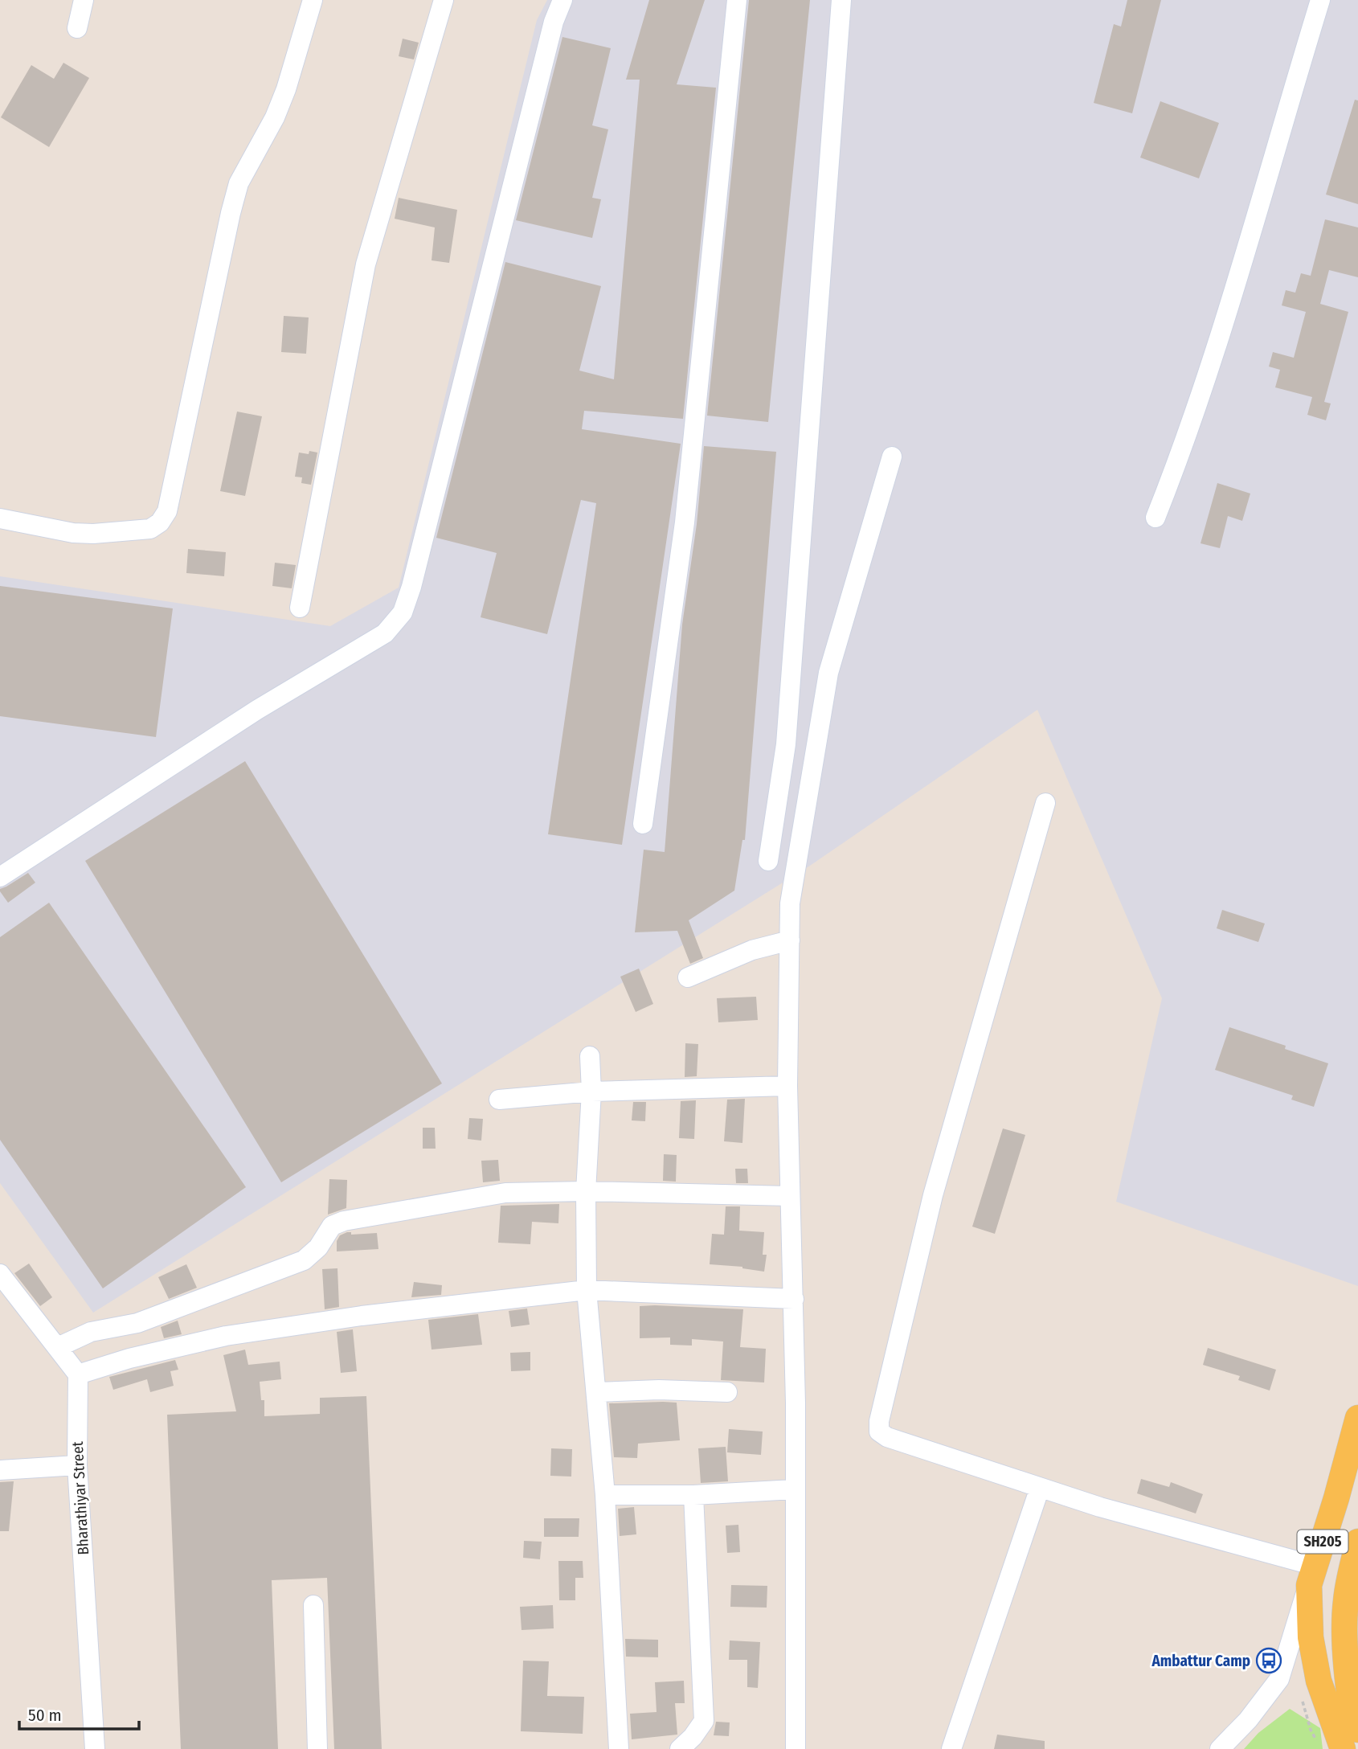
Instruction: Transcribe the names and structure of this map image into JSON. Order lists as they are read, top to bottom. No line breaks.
{"streets":{"main road":["SH205"],"street":["Bharathiyar Street"]},"places":{"bus stop":["Ambattur Camp"]},"scale_bar":"50 m"}
